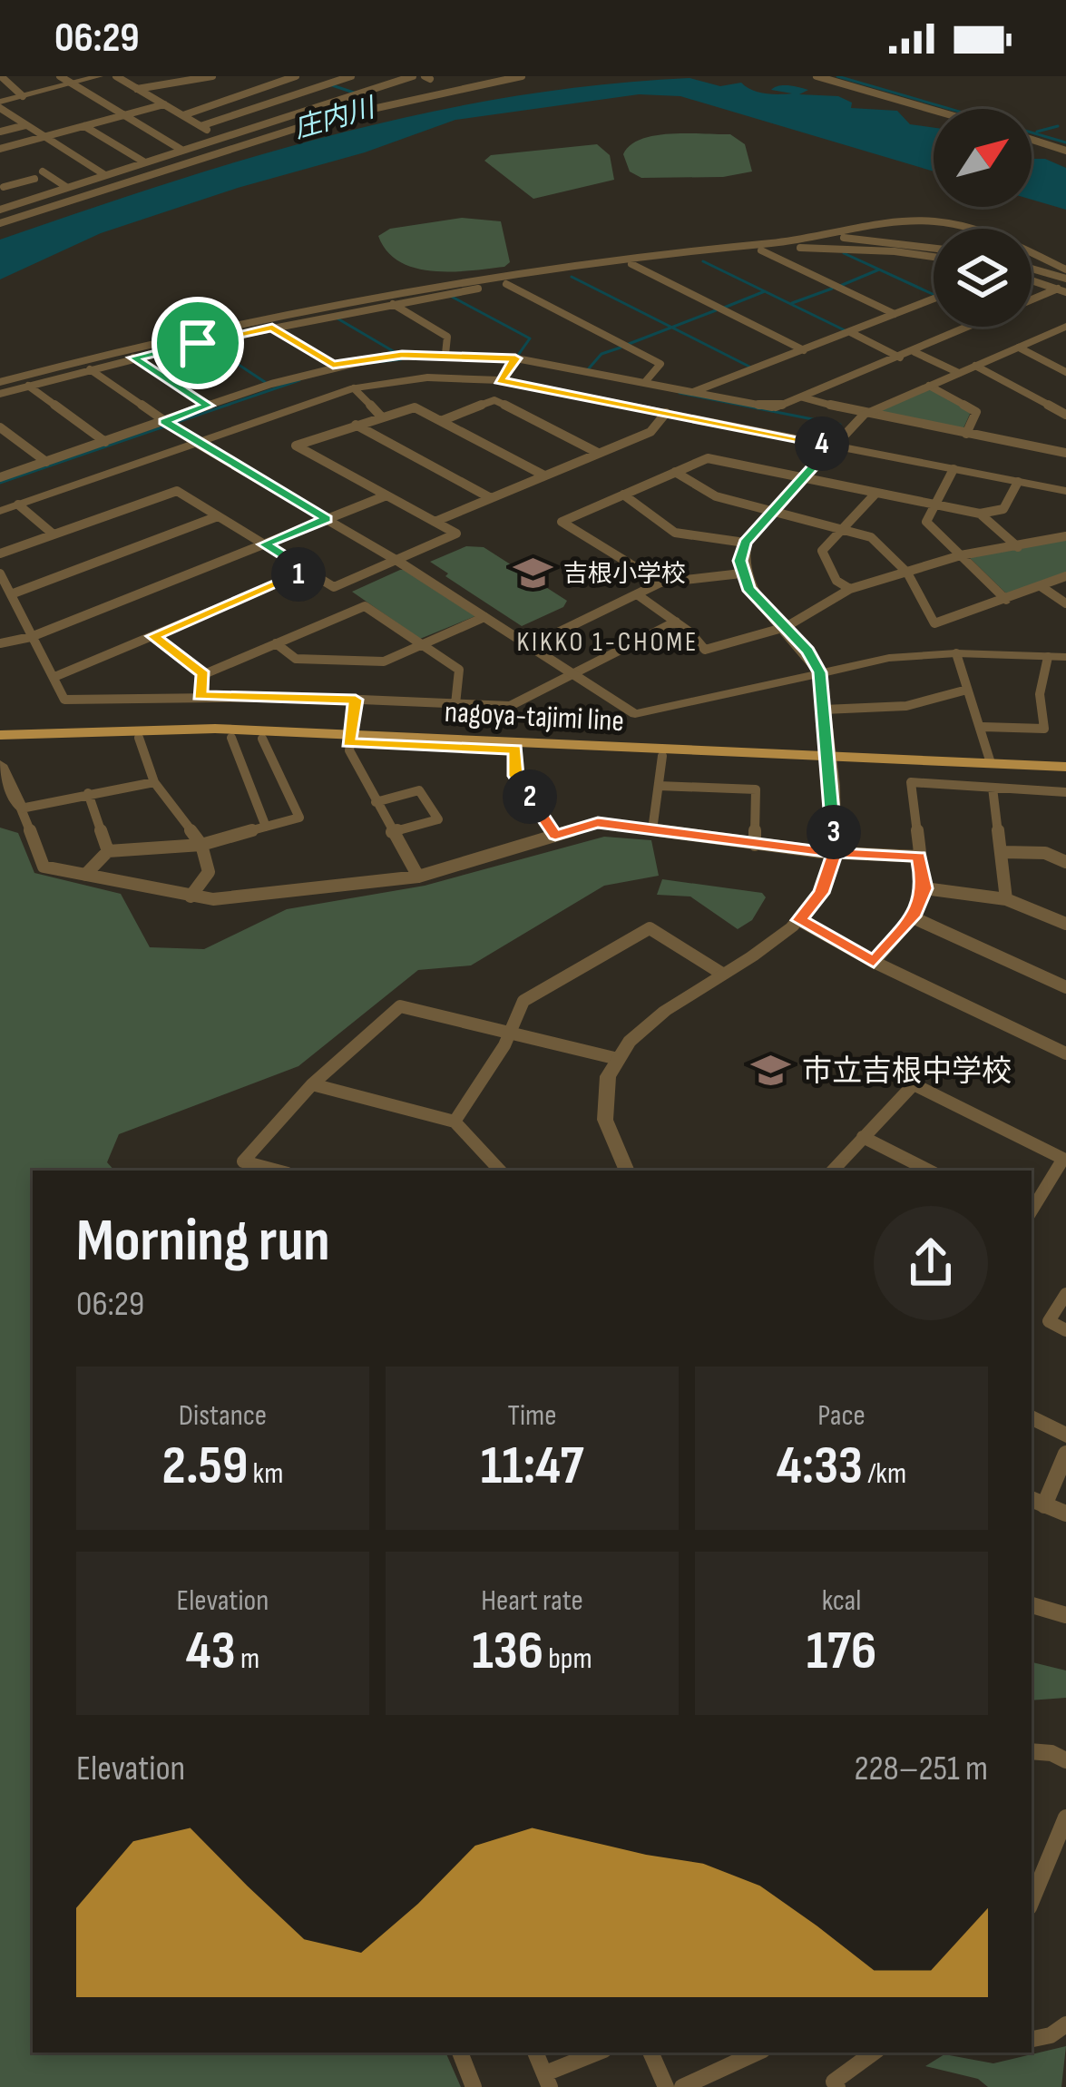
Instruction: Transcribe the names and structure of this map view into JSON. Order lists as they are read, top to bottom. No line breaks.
{"streets":{"main road":["nagoya-tajimi line"]},"districts":["KIKKO 1-CHOME"],"water":["庄内川"],"places":{"school or university":["吉根小学校","市立吉根中学校"]},"north":"top right","page":{"status":"06:29","pins":["4","1","2","3"],"heading":["Morning run","06:29"],"stats":[["Distance","2.59 km"],["Time","11:47"],["Pace","4:33 /km"],["Elevation","43 m"],["Heart rate","136 bpm"],["kcal","176"]],"chart":["Elevation","228–251 m"]}}
